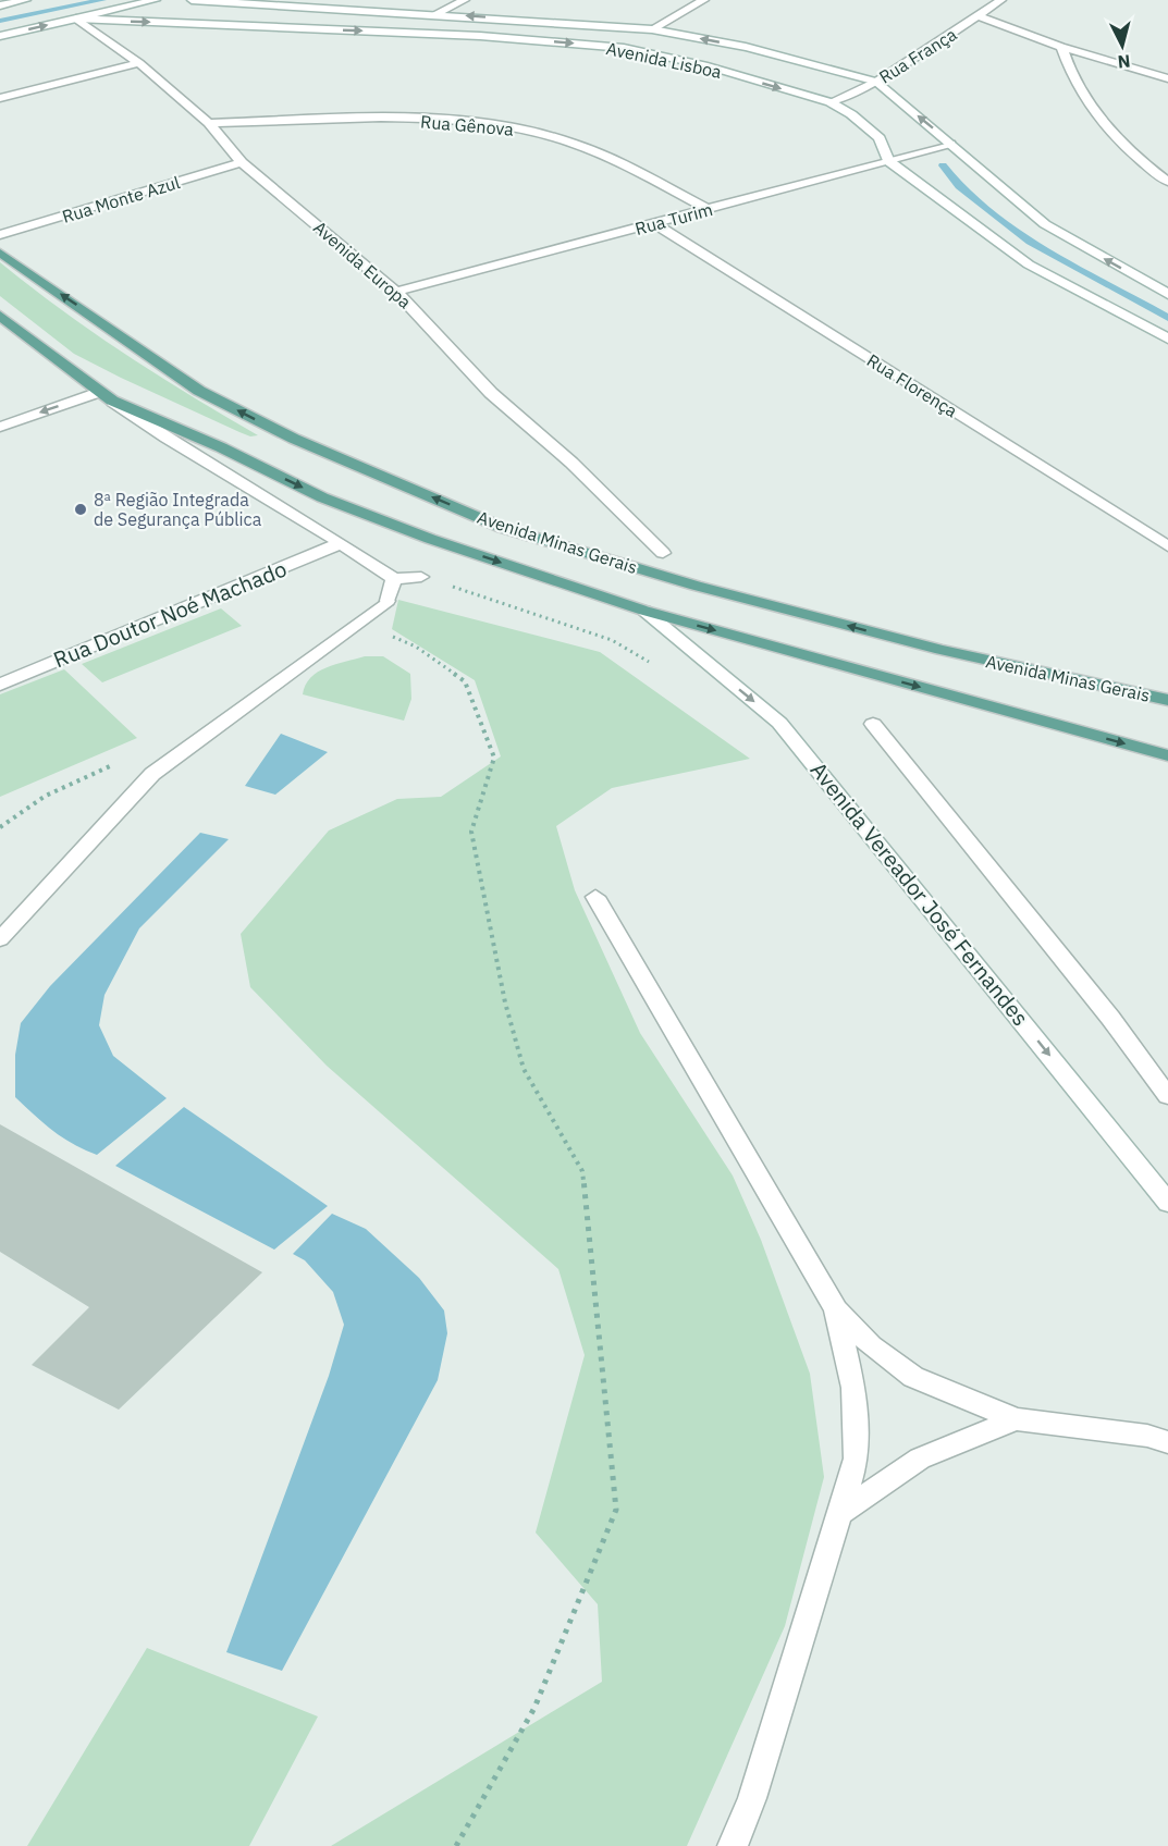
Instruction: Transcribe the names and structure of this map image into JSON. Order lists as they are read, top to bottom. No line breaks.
{"streets":{"main road":["Avenida Minas Gerais"],"street":["Rua França","Avenida Lisboa","Rua Gênova","Rua Monte Azul","Rua Turim","Avenida Europa","Rua Florença","Rua Doutor Noé Machado","Avenida Vereador José Fernandes"]},"crossings":[["Rua França","Avenida Lisboa"],["Avenida Lisboa","Rua Turim"],["Avenida Lisboa","Avenida Europa"],["Rua Gênova","Rua Turim"],["Rua Gênova","Avenida Europa"],["Rua Monte Azul","Avenida Europa"],["Rua Turim","Avenida Europa"],["Rua Turim","Rua Florença"],["Avenida Minas Gerais","Rua Doutor Noé Machado"],["Avenida Minas Gerais","Avenida Vereador José Fernandes"]],"places":["8ª Região Integrada de Segurança Pública"],"north":"bottom"}
